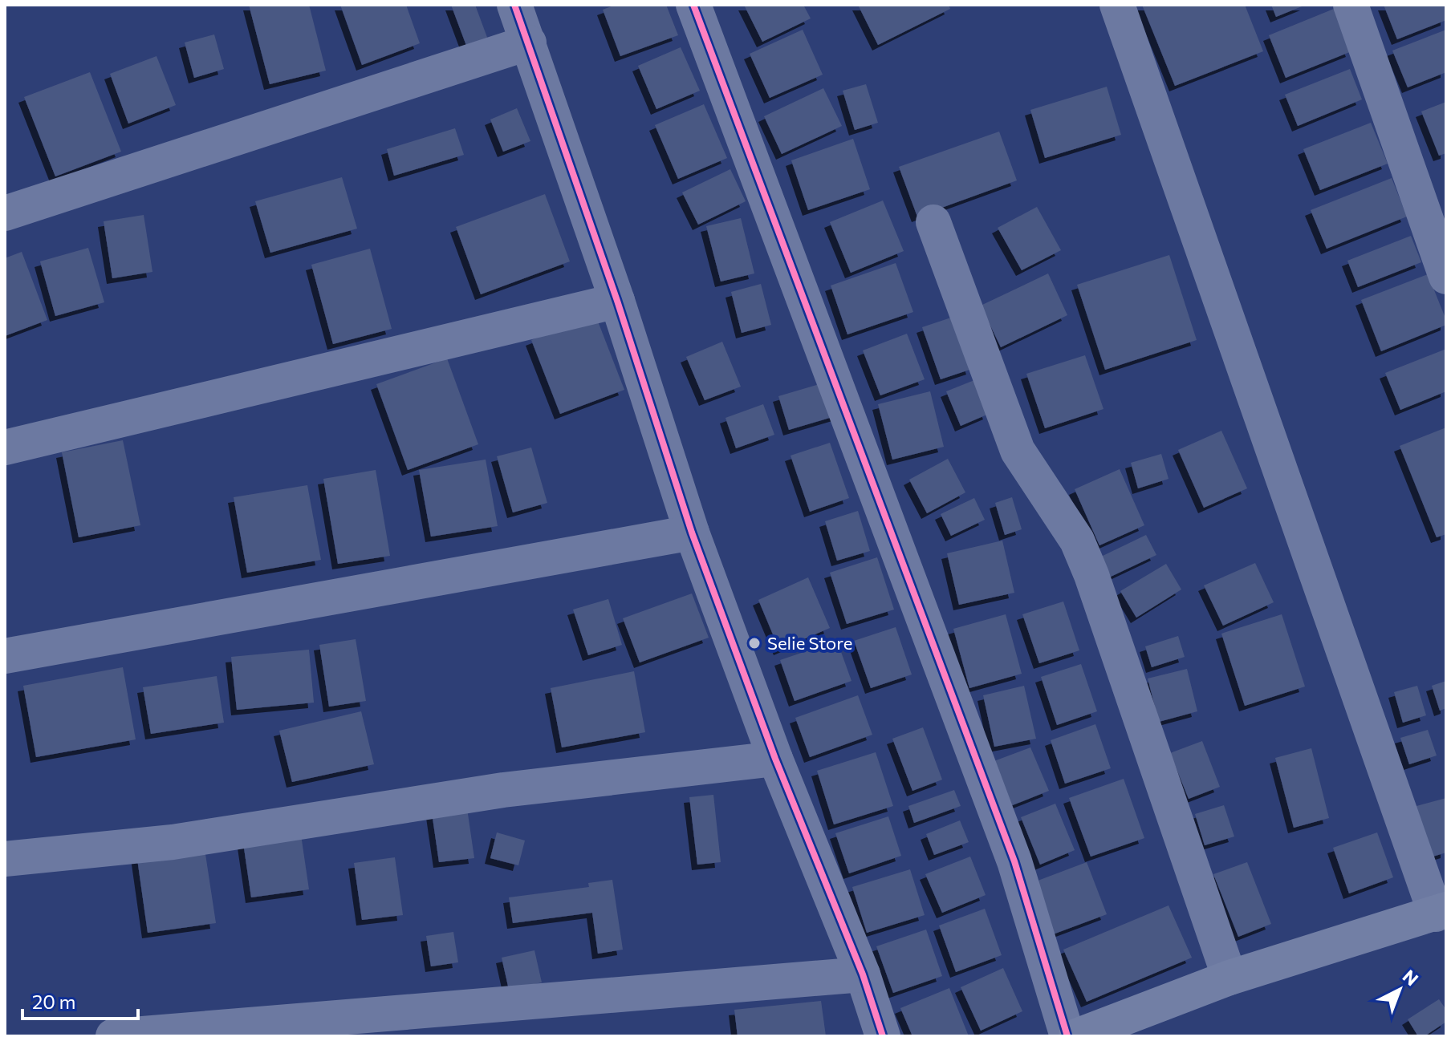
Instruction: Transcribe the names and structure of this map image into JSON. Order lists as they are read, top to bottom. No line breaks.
{"places":["Selie Store"],"scale_bar":"20 m","north":"top right"}
